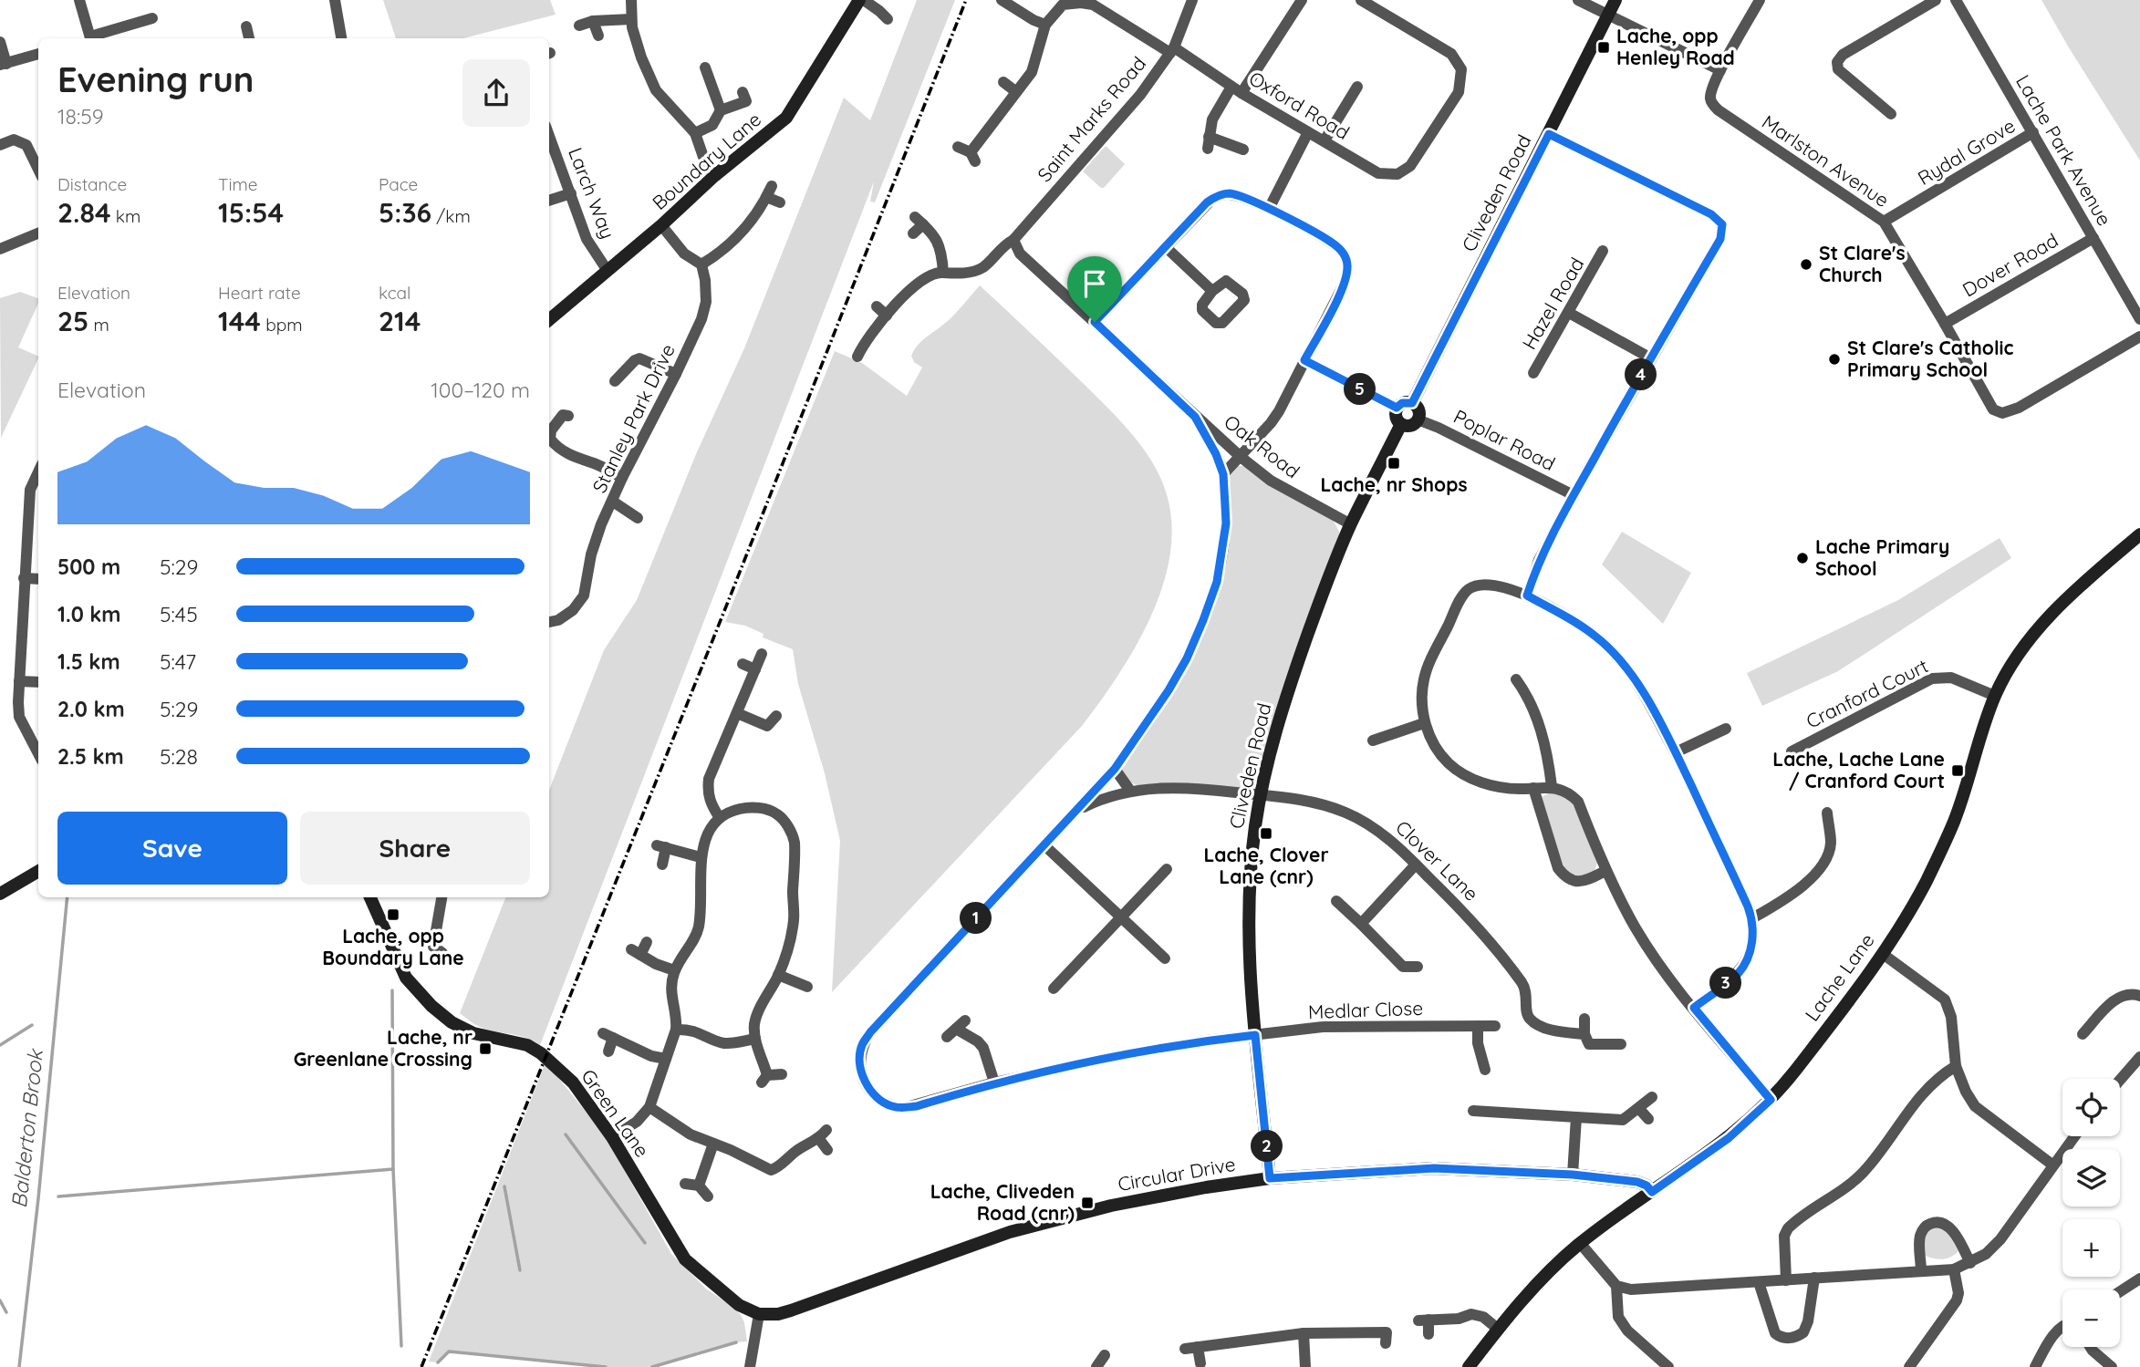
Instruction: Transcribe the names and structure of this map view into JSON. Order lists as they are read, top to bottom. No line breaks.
{"streets":{"street":["Oxford Road","Saint Marks Road","Lache Park Avenue","Rydal Grove","Boundary Lane","Marlston Avenue","Larch Way","Cliveden Road","Dover Road","Hazel Road","Stanley Park Drive","Poplar Road","Oak Road","Cranford Court","Clover Lane","Lache Lane","Medlar Close","Green Lane","Circular Drive"]},"crossings":[["Oxford Road","Saint Marks Road"],["Saint Marks Road","Oak Road"],["Lache Park Avenue","Rydal Grove"],["Lache Park Avenue","Dover Road"],["Rydal Grove","Marlston Avenue"],["Boundary Lane","Larch Way"],["Marlston Avenue","Dover Road"],["Cliveden Road","Poplar Road"],["Cliveden Road","Oak Road"],["Cliveden Road","Clover Lane"],["Cliveden Road","Medlar Close"],["Cliveden Road","Circular Drive"],["Oak Road","Medlar Close"],["Cranford Court","Lache Lane"],["Clover Lane","Medlar Close"],["Lache Lane","Circular Drive"],["Green Lane","Circular Drive"]],"water":["Balderton Brook"],"places":{"transit":["Lache, opp Henley Road","Lache, nr Shops","Lache, Lache Lane / Cranford Court","Lache, Clover Lane (cnr)","Lache, opp Boundary Lane","Lache, nr Greenlane Crossing","Lache, Cliveden Road (cnr)"],"other":["St Clare's Church","St Clare's Catholic Primary School","Lache Primary School"]},"page":{"heading":["Evening run","18:59"],"stats":[["Distance","2.84 km"],["Time","15:54"],["Pace","5:36 /km"],["Elevation","25 m"],["Heart rate","144 bpm"],["kcal","214"]],"pins":["4","5","1","3","2"],"chart":["Elevation","100–120 m"],"list":[{"name":"500 m","note":"5:29"},{"name":"1.0 km","note":"5:45"},{"name":"1.5 km","note":"5:47"},{"name":"2.0 km","note":"5:29"},{"name":"2.5 km","note":"5:28"}],"buttons":["Save","Share"],"map_buttons":["+","−"]}}
